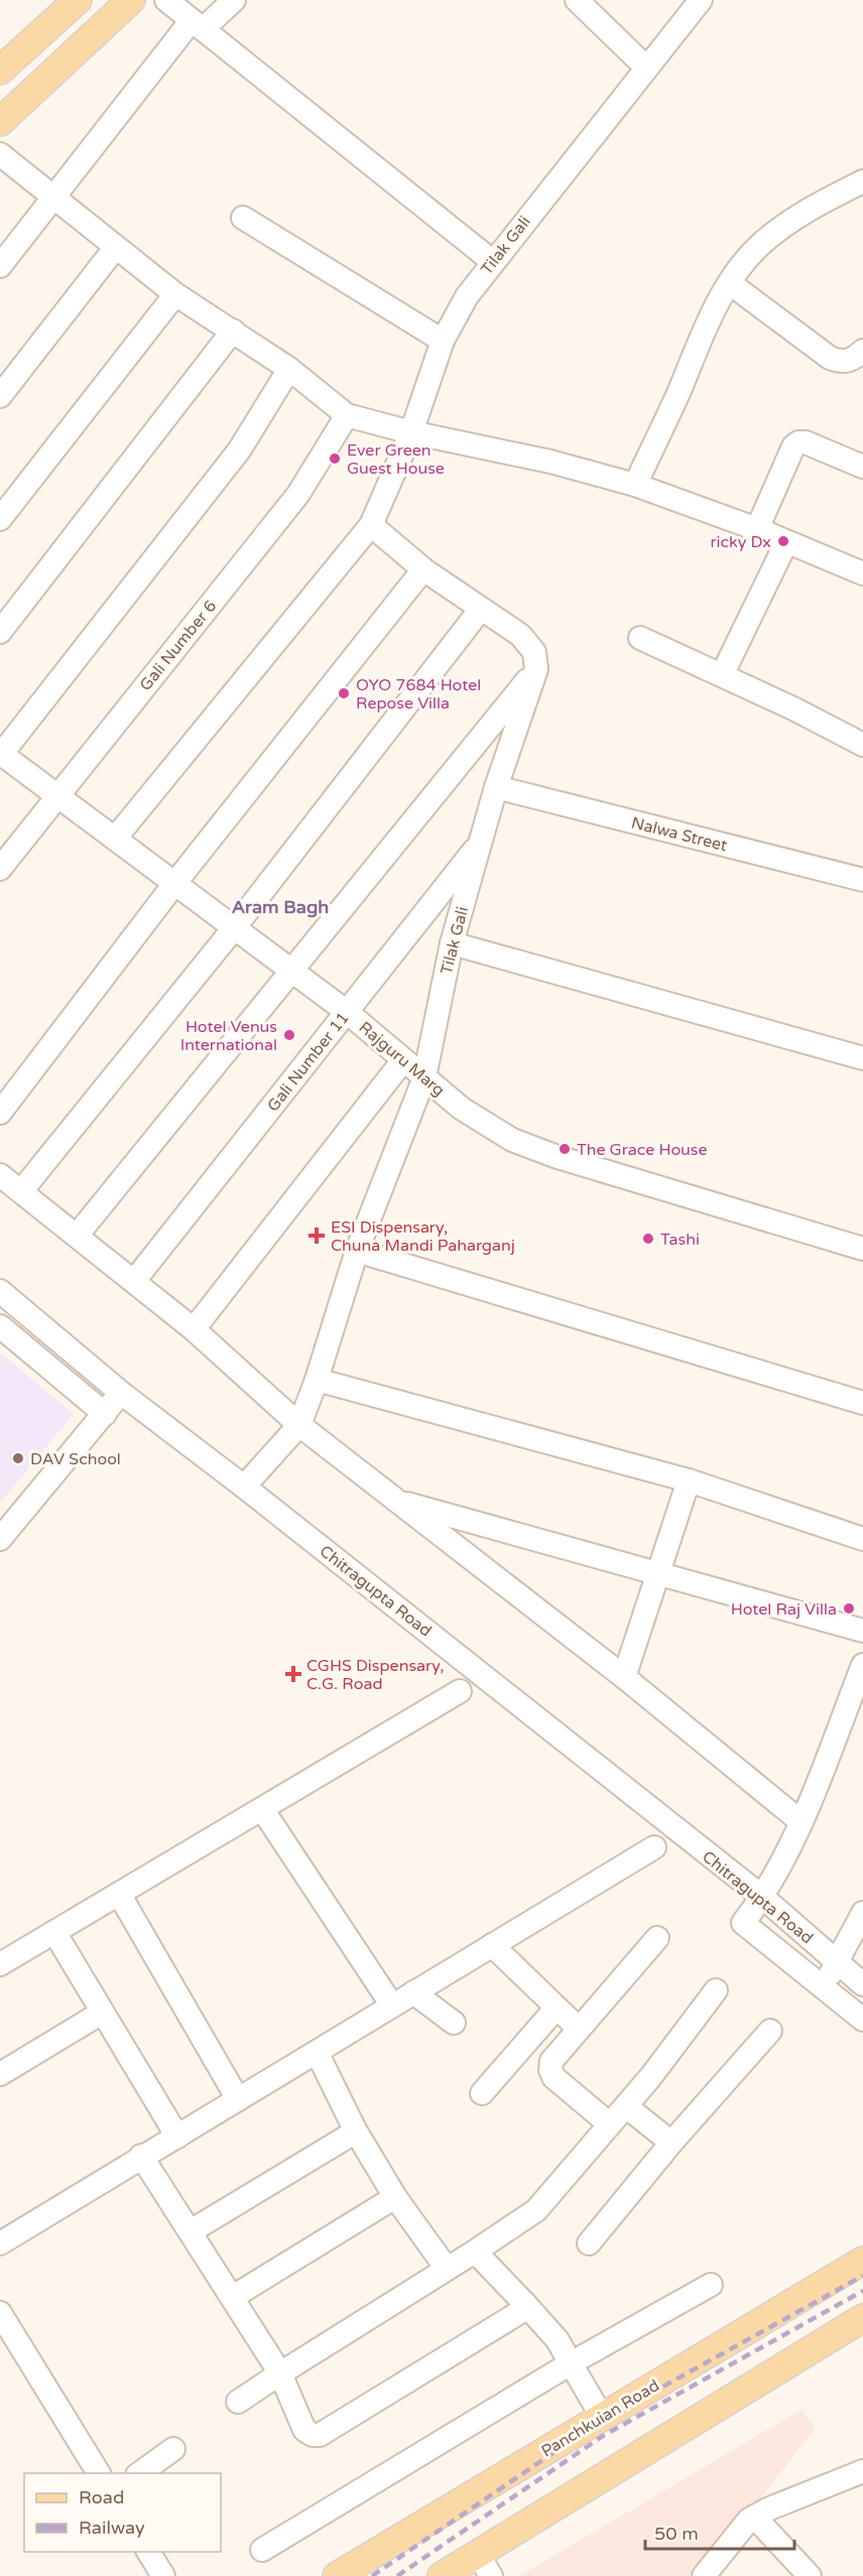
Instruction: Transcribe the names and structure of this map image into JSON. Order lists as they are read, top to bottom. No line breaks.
{"streets":{"main road":["Panchkuian Road"],"street":["Tilak Gali","Gali Number 6","Nalwa Street","Rajguru Marg","Gali Number 11","Chitragupta Road"]},"crossings":[["Tilak Gali","Nalwa Street"],["Tilak Gali","Rajguru Marg"],["Tilak Gali","Gali Number 11"],["Gali Number 6","Rajguru Marg"],["Rajguru Marg","Gali Number 11"]],"districts":["Aram Bagh"],"places":{"other":["Ever Green Guest House","ricky Dx","OYO 7684 Hotel Repose Villa","Hotel Venus International","The Grace House","Tashi","DAV School","Hotel Raj Villa"],"health":["ESI Dispensary, Chuna Mandi Paharganj","CGHS Dispensary, C.G. Road"]},"legend":["Road","Railway"],"scale_bar":"50 m"}
